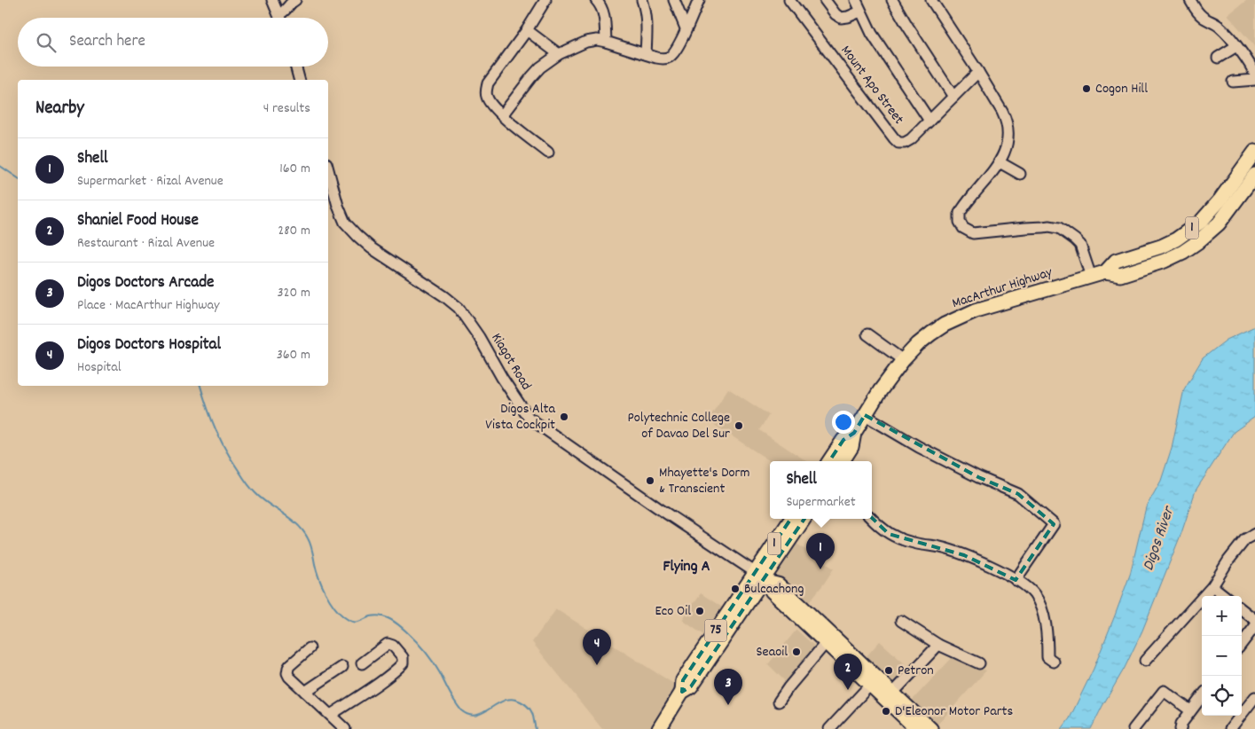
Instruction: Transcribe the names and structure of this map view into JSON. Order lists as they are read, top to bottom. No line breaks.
{"streets":{"highway":["1","MacArthur Highway","75"],"street":["Mount Apo Street","Kiagot Road"]},"crossings":[["1","Kiagot Road"],["1","75"],["Kiagot Road","75"]],"districts":["Flying A"],"water":["Digos River"],"places":["Cogon Hill","Digos Alta Vista Cockpit","Polytechnic College of Davao Del Sur","Mhayette's Dorm & Transcient","Bulcachong","Eco Oil","Seaoil","Petron","D'Eleonor Motor Parts"],"page":{"search":"Search here","heading":["Nearby","4 results"],"list":[{"mark":"1","name":"Shell","note":"Supermarket · Rizal Avenue","value":"160 m"},{"mark":"2","name":"Shaniel Food House","note":"Restaurant · Rizal Avenue","value":"280 m"},{"mark":"3","name":"Digos Doctors Arcade","note":"Place · MacArthur Highway","value":"320 m"},{"mark":"4","name":"Digos Doctors Hospital","note":"Hospital","value":"360 m"}],"popup":["Shell","Supermarket"],"pins":["1","4","2","3"],"map_buttons":["+","−"]}}
